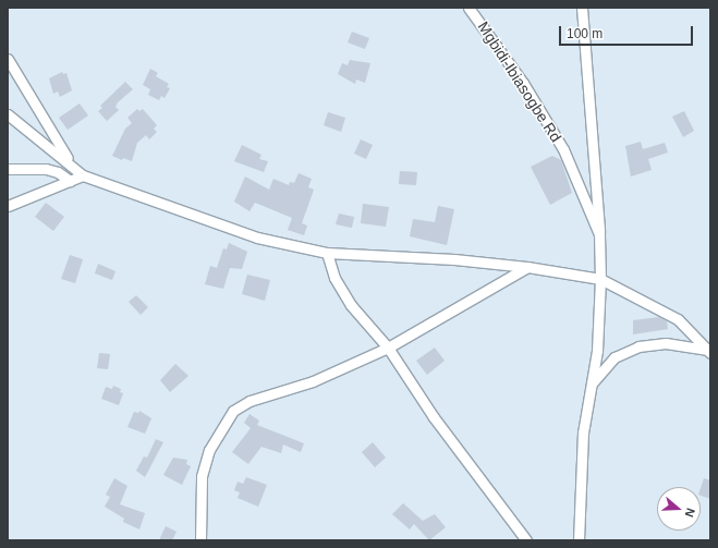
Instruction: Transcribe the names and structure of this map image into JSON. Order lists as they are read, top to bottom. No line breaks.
{"streets":{"street":["Mgbidi-Ibiasogbe Rd"]},"scale_bar":"100 m","north":"right"}
